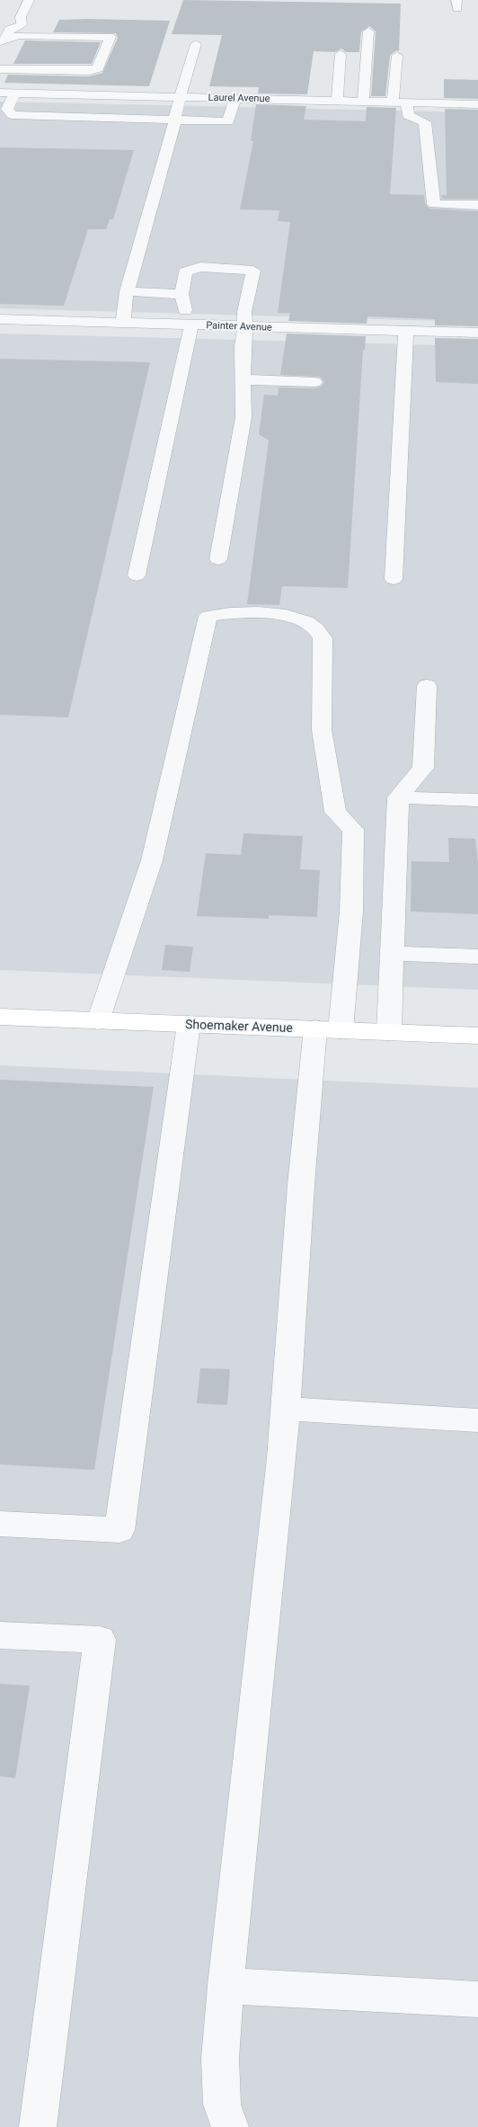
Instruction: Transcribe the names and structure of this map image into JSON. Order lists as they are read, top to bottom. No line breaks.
{"streets":{"main road":["Shoemaker Avenue"],"street":["Laurel Avenue","Painter Avenue"]}}
